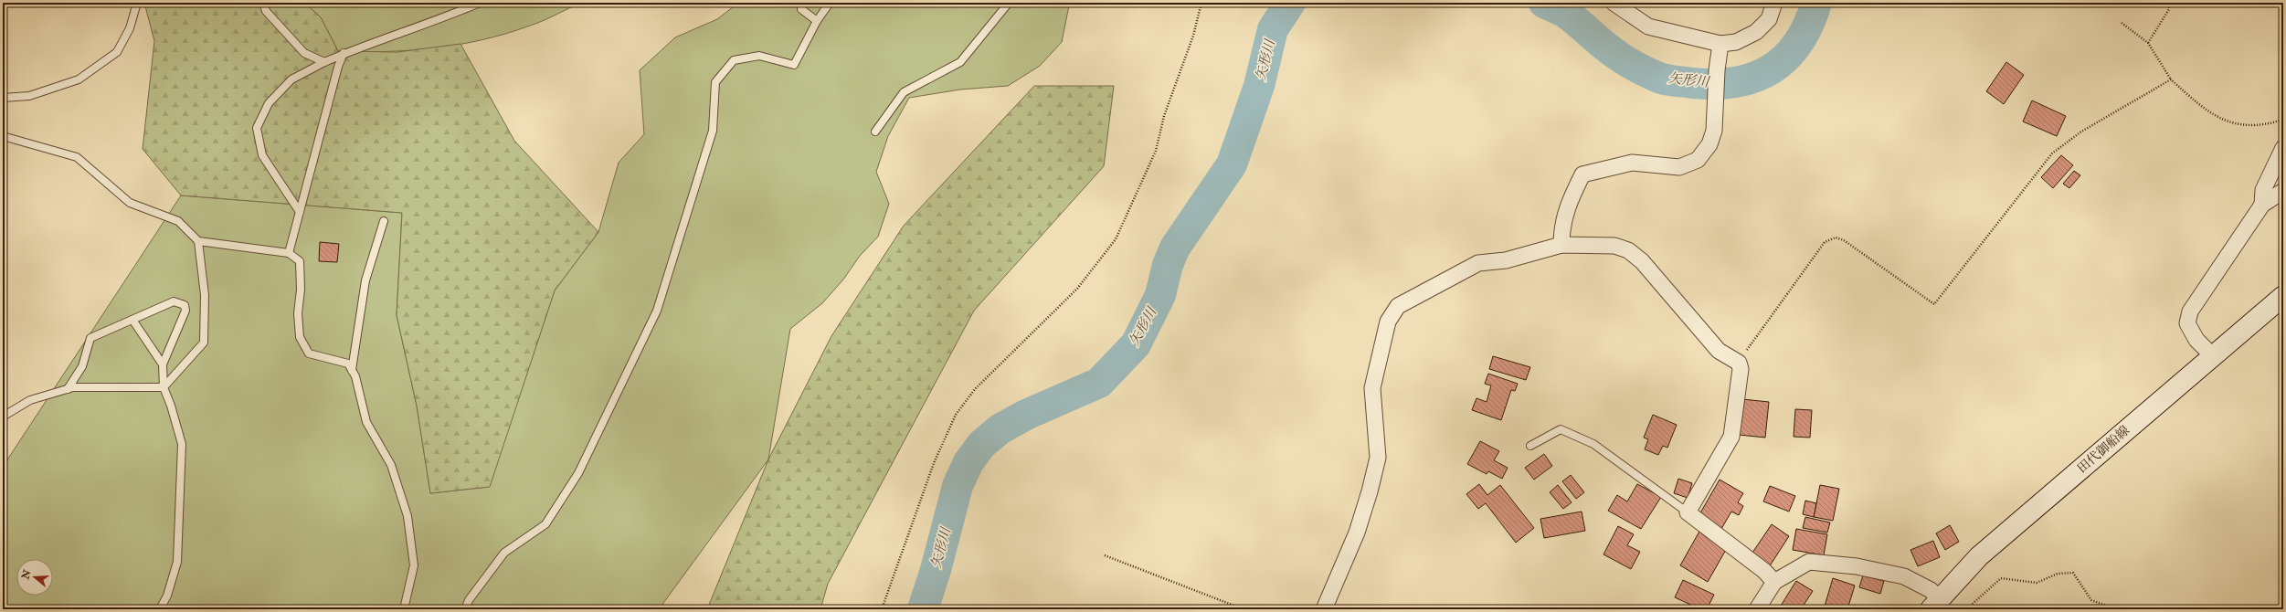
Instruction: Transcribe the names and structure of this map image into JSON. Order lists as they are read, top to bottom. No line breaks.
{"streets":{"main road":["田代御船線"]},"water":["矢形川"],"north":"left"}
